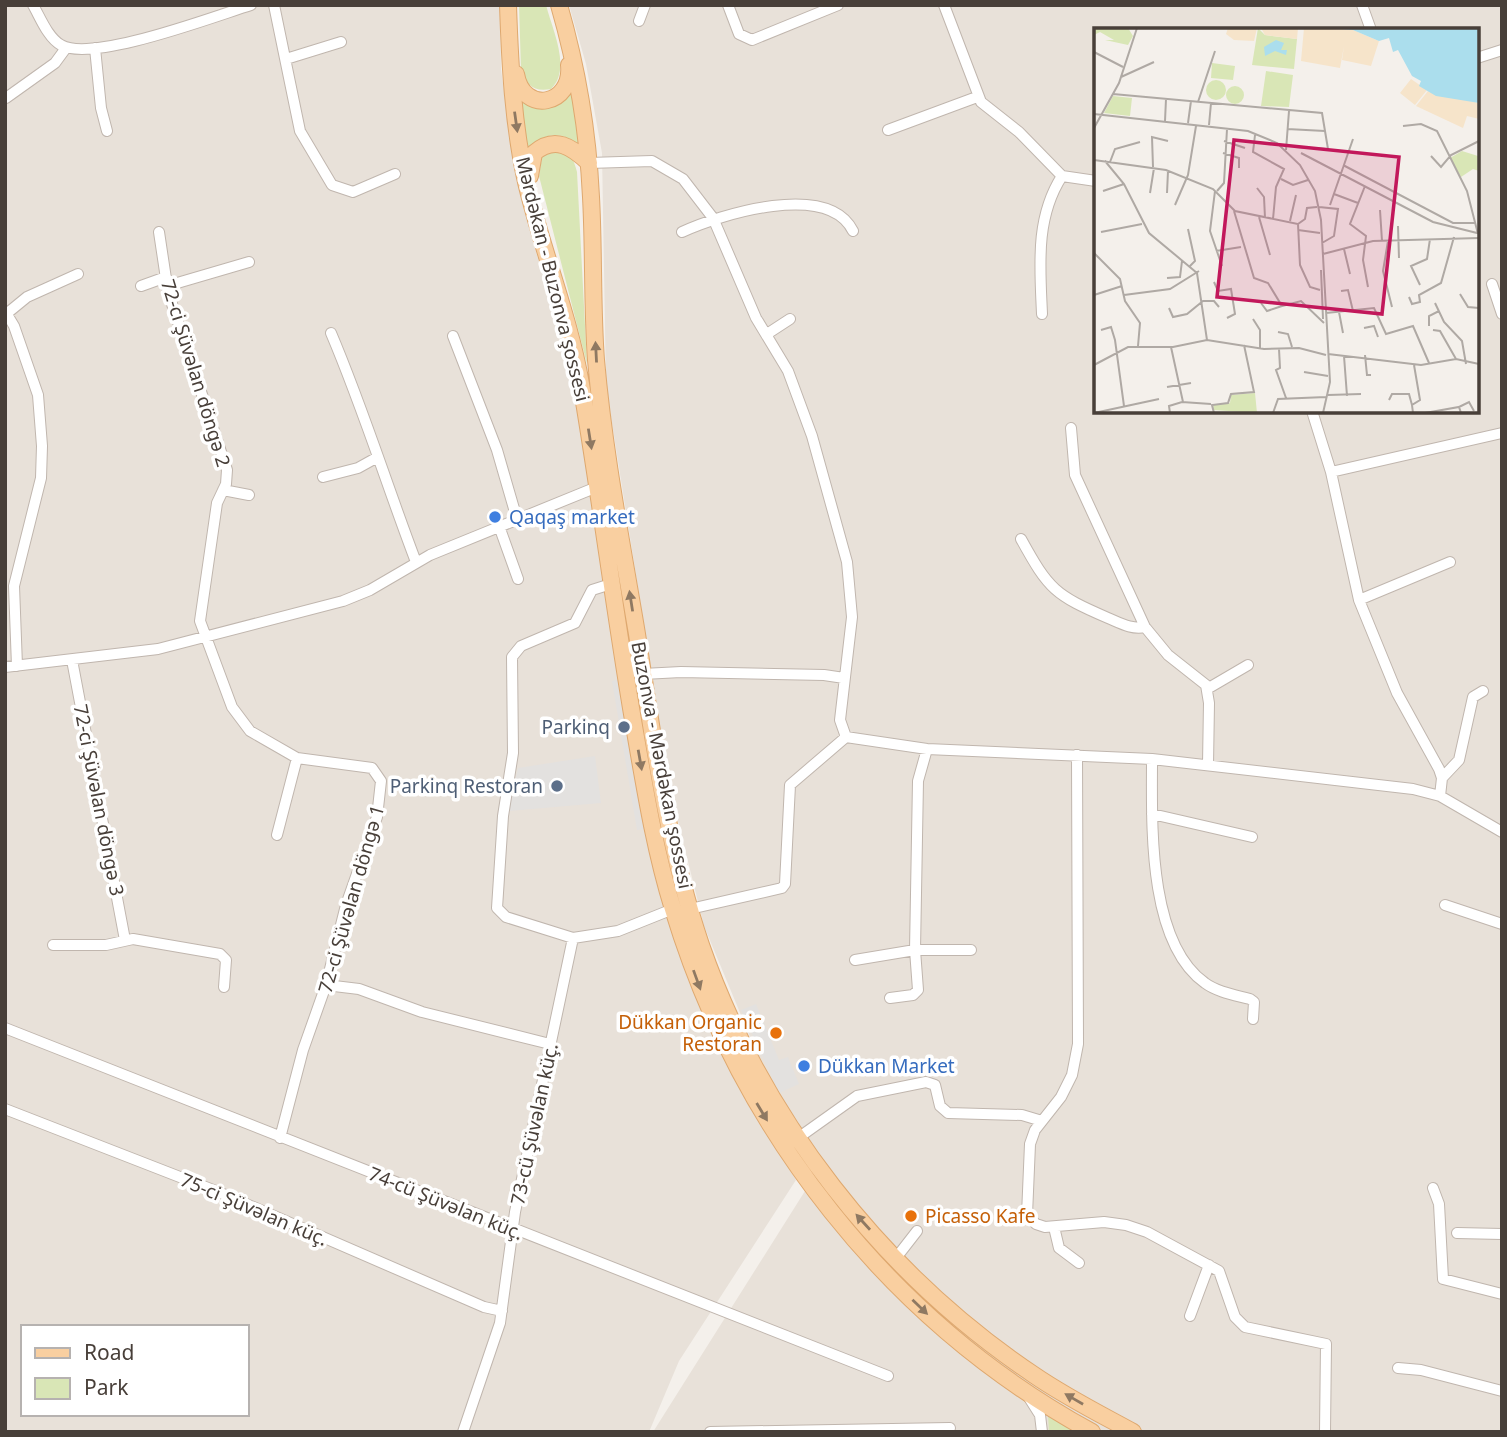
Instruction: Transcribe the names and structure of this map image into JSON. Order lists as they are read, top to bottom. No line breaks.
{"streets":{"main road":["Mərdəkan - Buzonva şossesi","Buzonva - Mərdəkan şossesi"],"street":["72-ci Şüvəlan döngə 2","72-ci Şüvəlan döngə 3","72-ci Şüvəlan döngə 1","73-cü Şüvəlan küç.","74-cü Şüvəlan küç.","75-ci Şüvəlan küç."]},"crossings":[["72-ci Şüvəlan döngə 2","72-ci Şüvəlan döngə 1"],["72-ci Şüvəlan döngə 1","74-cü Şüvəlan küç."],["73-cü Şüvəlan küç.","74-cü Şüvəlan küç."],["73-cü Şüvəlan küç.","75-ci Şüvəlan küç."]],"one_way":["Mərdəkan - Buzonva şossesi","Buzonva - Mərdəkan şossesi"],"places":["Qaqaş market","Parkinq","Parkinq Restoran","Dükkan Organic Restoran","Dükkan Market","Picasso Kafe"],"legend":["Road","Park"]}
